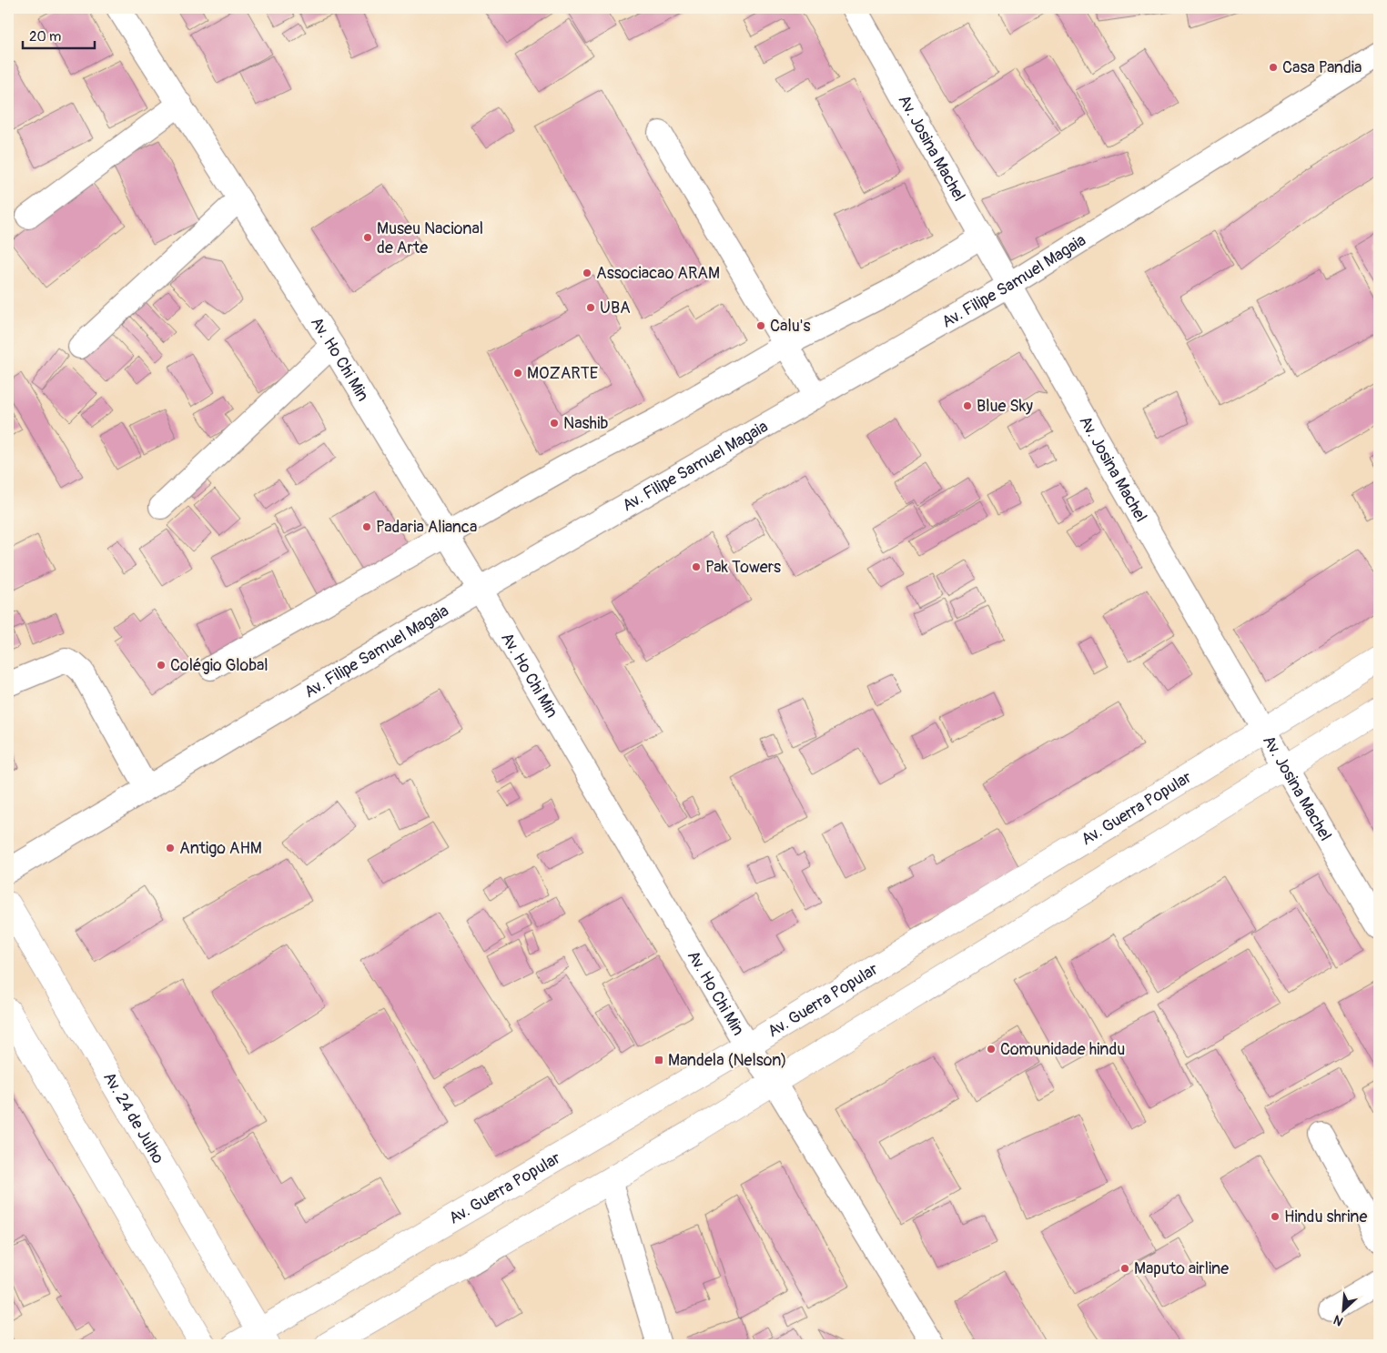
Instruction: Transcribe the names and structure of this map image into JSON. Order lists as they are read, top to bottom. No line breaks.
{"streets":{"main road":["Av. Guerra Popular","Av. 24 de Julho"],"street":["Av. Josina Machel","Av. Filipe Samuel Magaia","Av. Ho Chi Min"]},"crossings":[["Av. Josina Machel","Av. Filipe Samuel Magaia"],["Av. Josina Machel","Av. Guerra Popular"],["Av. Filipe Samuel Magaia","Av. Ho Chi Min"],["Av. Ho Chi Min","Av. Guerra Popular"],["Av. Guerra Popular","Av. 24 de Julho"]],"places":{"other":["Casa Pandia","Museu Nacional de Arte","Associacao ARAM","UBA","Calu's","MOZARTE","Blue Sky","Nashib","Padaria Alianca","Pak Towers","Colégio Global","Antigo AHM","Comunidade hindu","Hindu shrine","Maputo airline"],"transit":["Mandela (Nelson)"]},"scale_bar":"20 m","north":"bottom left"}
